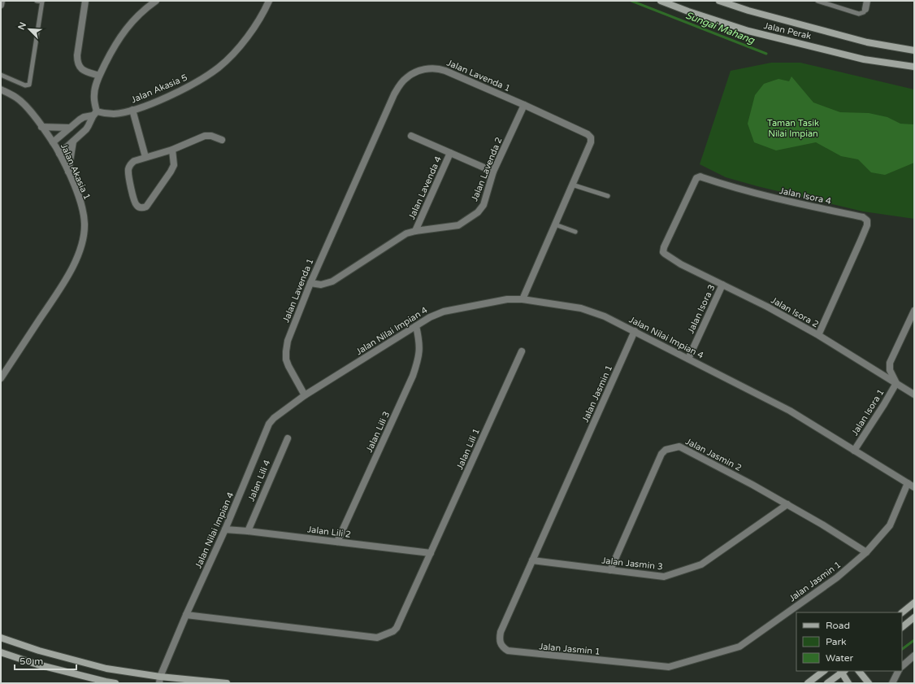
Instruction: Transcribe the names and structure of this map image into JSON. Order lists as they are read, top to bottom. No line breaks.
{"streets":{"street":["Jalan Perak","Jalan Lavenda 1","Jalan Akasia 5","Jalan Lavenda 2","Jalan Akasia 1","Jalan Lavenda 4","Jalan Isora 4","Jalan Isora 3","Jalan Isora 2","Jalan Nilai Impian 4","Jalan Jasmin 1","Jalan Isora 1","Jalan Lili 3","Jalan Lili 1","Jalan Jasmin 2","Jalan Lili 4","Jalan Lili 2","Jalan Jasmin 3"]},"crossings":[["Jalan Lavenda 1","Jalan Lavenda 2"],["Jalan Lavenda 1","Jalan Nilai Impian 4"],["Jalan Lavenda 2","Jalan Lavenda 4"],["Jalan Isora 4","Jalan Isora 2"],["Jalan Isora 3","Jalan Isora 2"],["Jalan Isora 3","Jalan Nilai Impian 4"],["Jalan Isora 2","Jalan Isora 1"],["Jalan Nilai Impian 4","Jalan Jasmin 1"],["Jalan Nilai Impian 4","Jalan Isora 1"],["Jalan Nilai Impian 4","Jalan Lili 3"],["Jalan Nilai Impian 4","Jalan Lili 1"],["Jalan Nilai Impian 4","Jalan Lili 2"],["Jalan Jasmin 1","Jalan Jasmin 2"],["Jalan Jasmin 1","Jalan Jasmin 3"],["Jalan Lili 3","Jalan Lili 2"],["Jalan Lili 1","Jalan Lili 2"],["Jalan Jasmin 2","Jalan Jasmin 3"],["Jalan Lili 4","Jalan Lili 2"]],"water":["Sungai Mahang"],"parks":["Taman Tasik Nilai Impian"],"legend":["Road","Park","Water"],"scale_bar":"50 m","north":"top left"}
